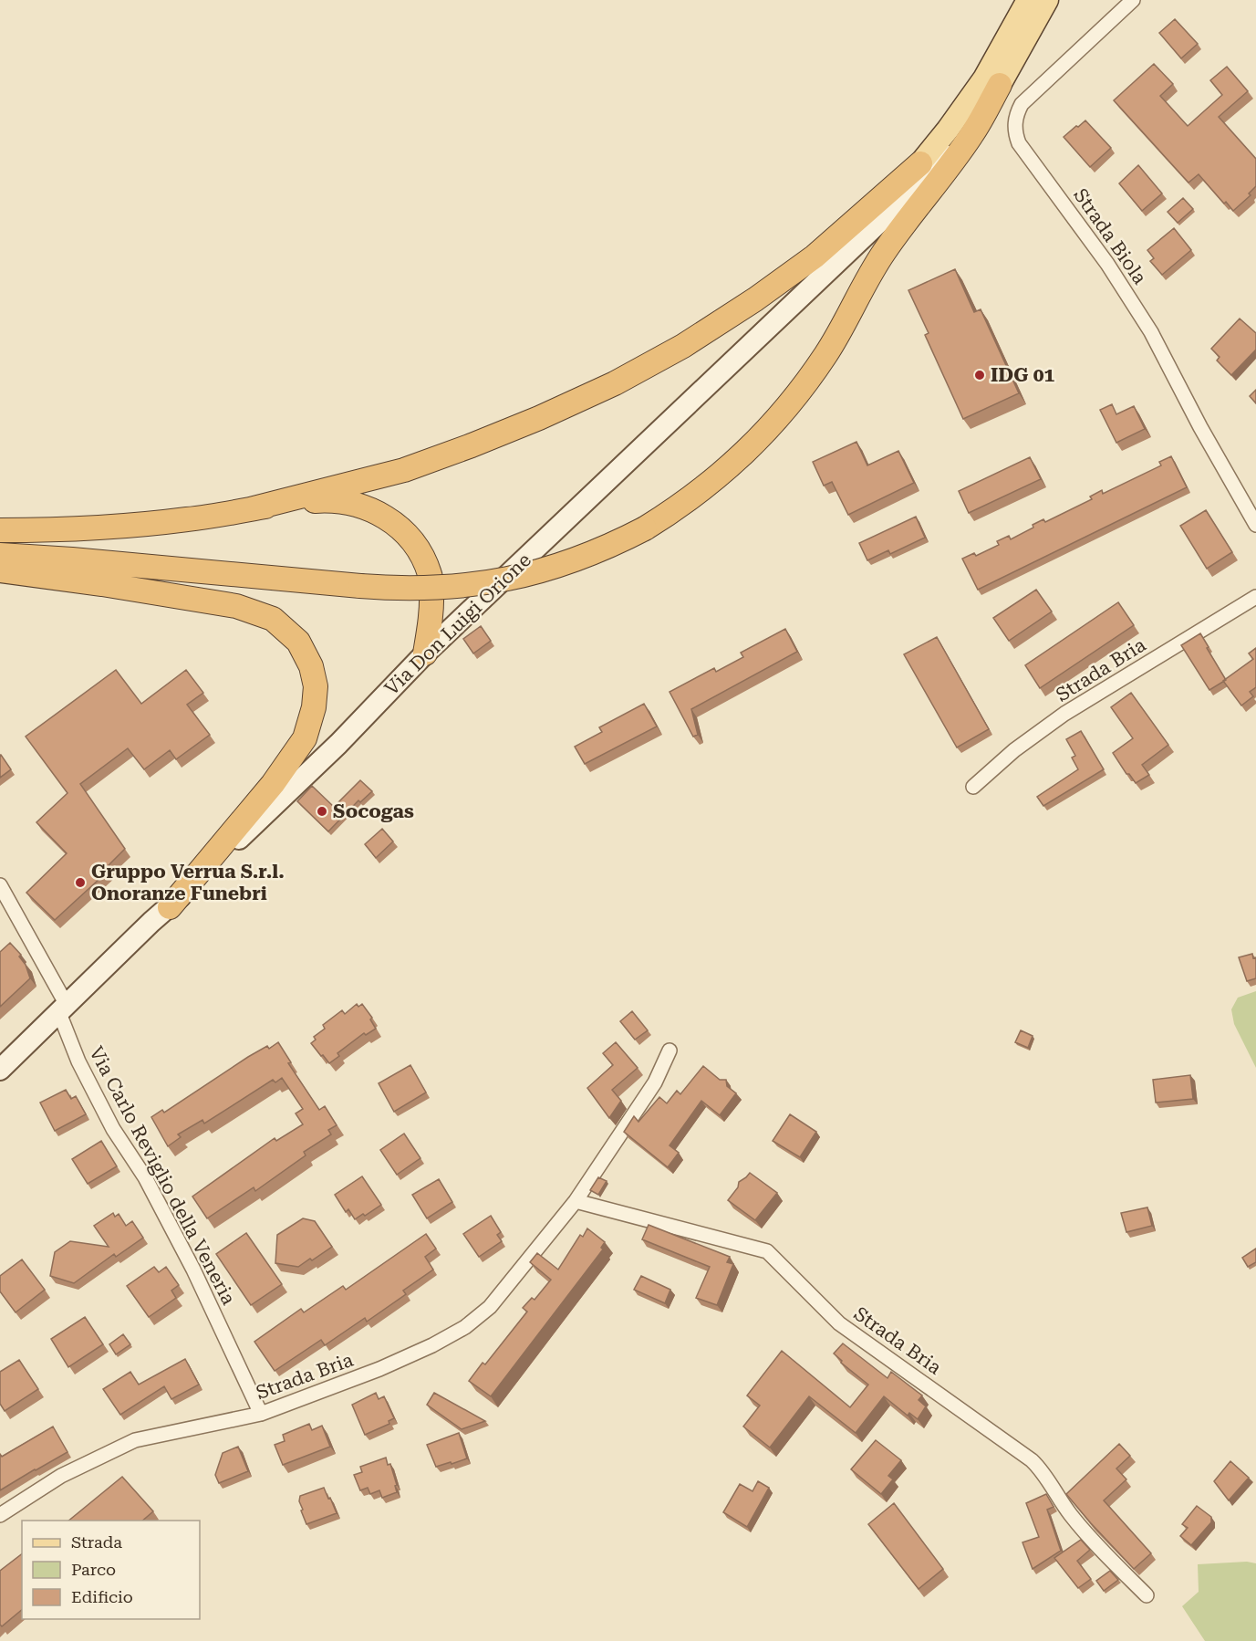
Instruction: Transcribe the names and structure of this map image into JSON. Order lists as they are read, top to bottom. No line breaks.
{"streets":{"main road":["Via Don Luigi Orione"],"street":["Strada Biola","Strada Bria","Via Carlo Reviglio della Veneria"]},"crossings":[["Via Don Luigi Orione","Via Carlo Reviglio della Veneria"],["Strada Bria","Via Carlo Reviglio della Veneria"]],"places":["IDG 01","Socogas","Gruppo Verrua S.r.l. Onoranze Funebri"],"legend":["Strada","Parco","Edificio"]}
